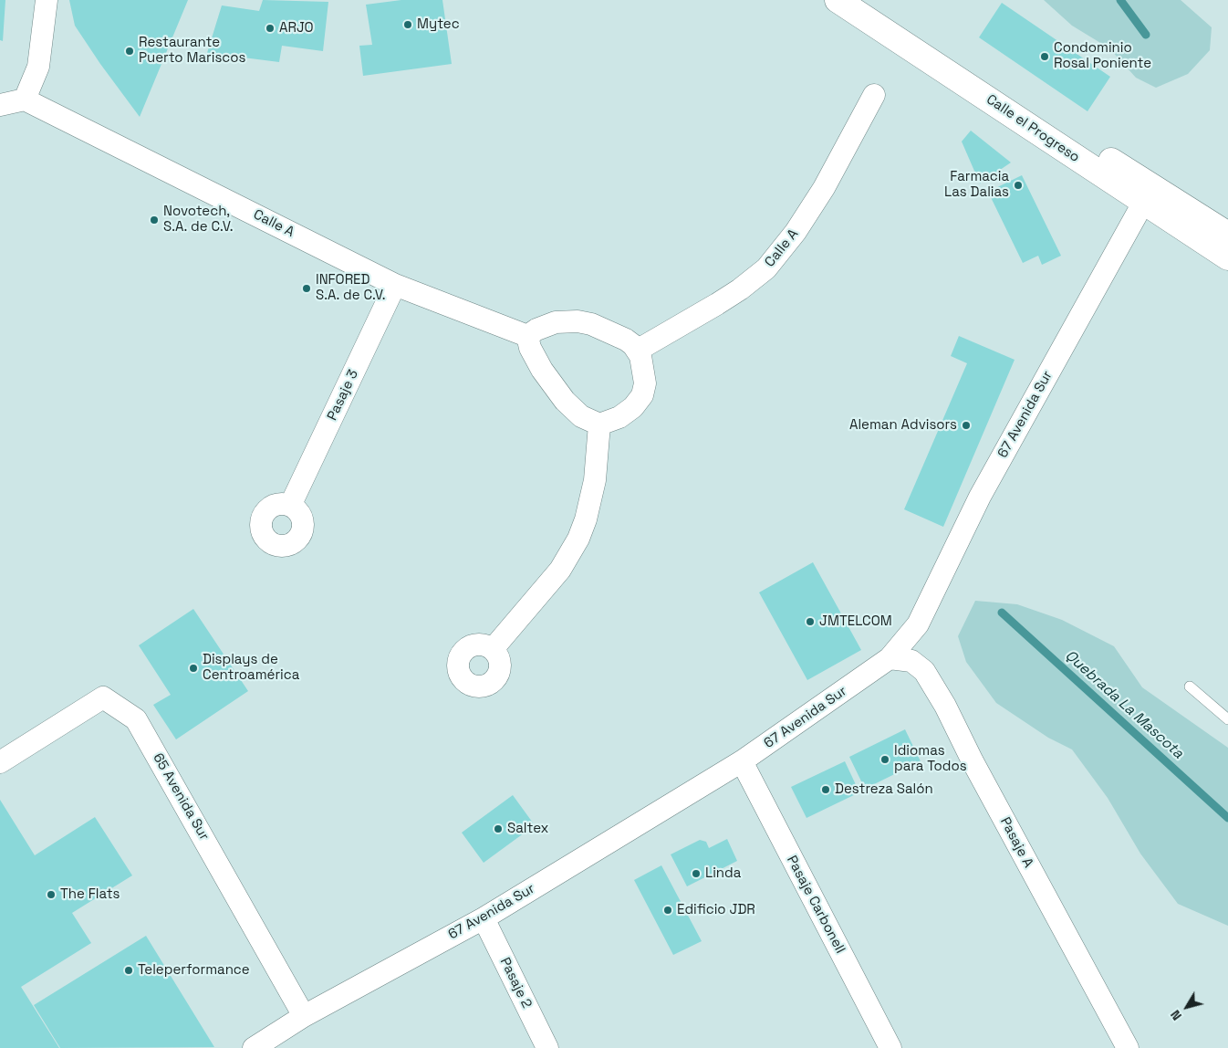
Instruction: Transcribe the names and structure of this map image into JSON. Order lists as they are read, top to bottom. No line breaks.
{"streets":{"street":["Calle el Progreso","Calle A","Pasaje 3","67 Avenida Sur","65 Avenida Sur","Pasaje A","Pasaje Carbonell","Pasaje 2"]},"crossings":[["Calle el Progreso","67 Avenida Sur"],["Calle A","Pasaje 3"],["67 Avenida Sur","65 Avenida Sur"],["67 Avenida Sur","Pasaje A"],["67 Avenida Sur","Pasaje Carbonell"],["67 Avenida Sur","Pasaje 2"]],"water":["Quebrada La Mascota"],"places":["Mytec","ARJO","Restaurante Puerto Mariscos","Condominio Rosal Poniente","Farmacia Las Dalias","Novotech, S.A. de C.V.","INFORED S.A. de C.V.","Aleman Advisors","JMTELCOM","Displays de Centroamérica","Idiomas para Todos","Destreza Salón","Saltex","Linda","The Flats","Edificio JDR","Teleperformance"],"north":"bottom left"}
